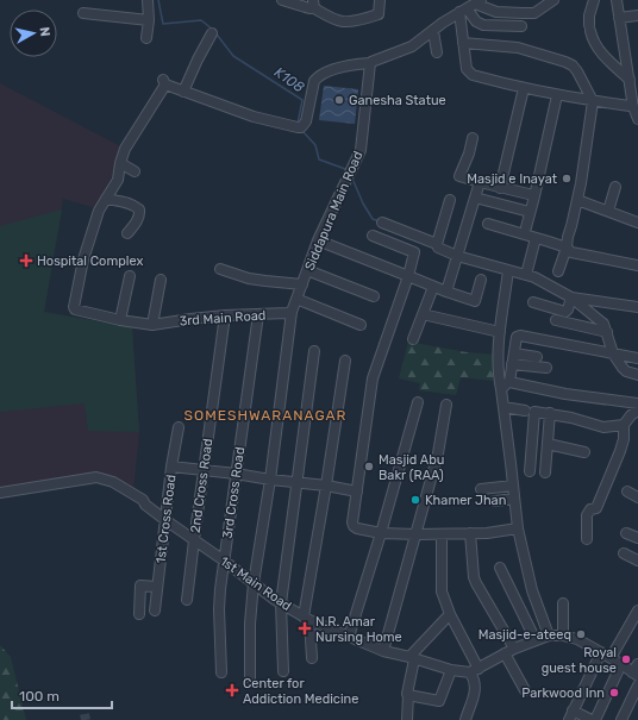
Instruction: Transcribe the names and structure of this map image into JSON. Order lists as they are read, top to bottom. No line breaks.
{"streets":{"street":["Siddapura Main Road","3rd Main Road","2nd Cross Road","3rd Cross Road","1st Cross Road","1st Main Road"]},"crossings":[["Siddapura Main Road","3rd Main Road"],["Siddapura Main Road","1st Main Road"],["3rd Main Road","2nd Cross Road"],["3rd Main Road","3rd Cross Road"],["2nd Cross Road","1st Main Road"],["3rd Cross Road","1st Main Road"],["1st Cross Road","1st Main Road"]],"districts":["SOMESHWARANAGAR"],"water":["K108"],"places":{"other":["Ganesha Statue","Masjid e Inayat","Masjid Abu Bakr (RAA)","Khamer Jhan","Masjid-e-ateeq","Royal guest house","Parkwood Inn"],"health":["Hospital Complex","N.R. Amar Nursing Home","Center for Addiction Medicine"]},"scale_bar":"100 m","north":"right"}
